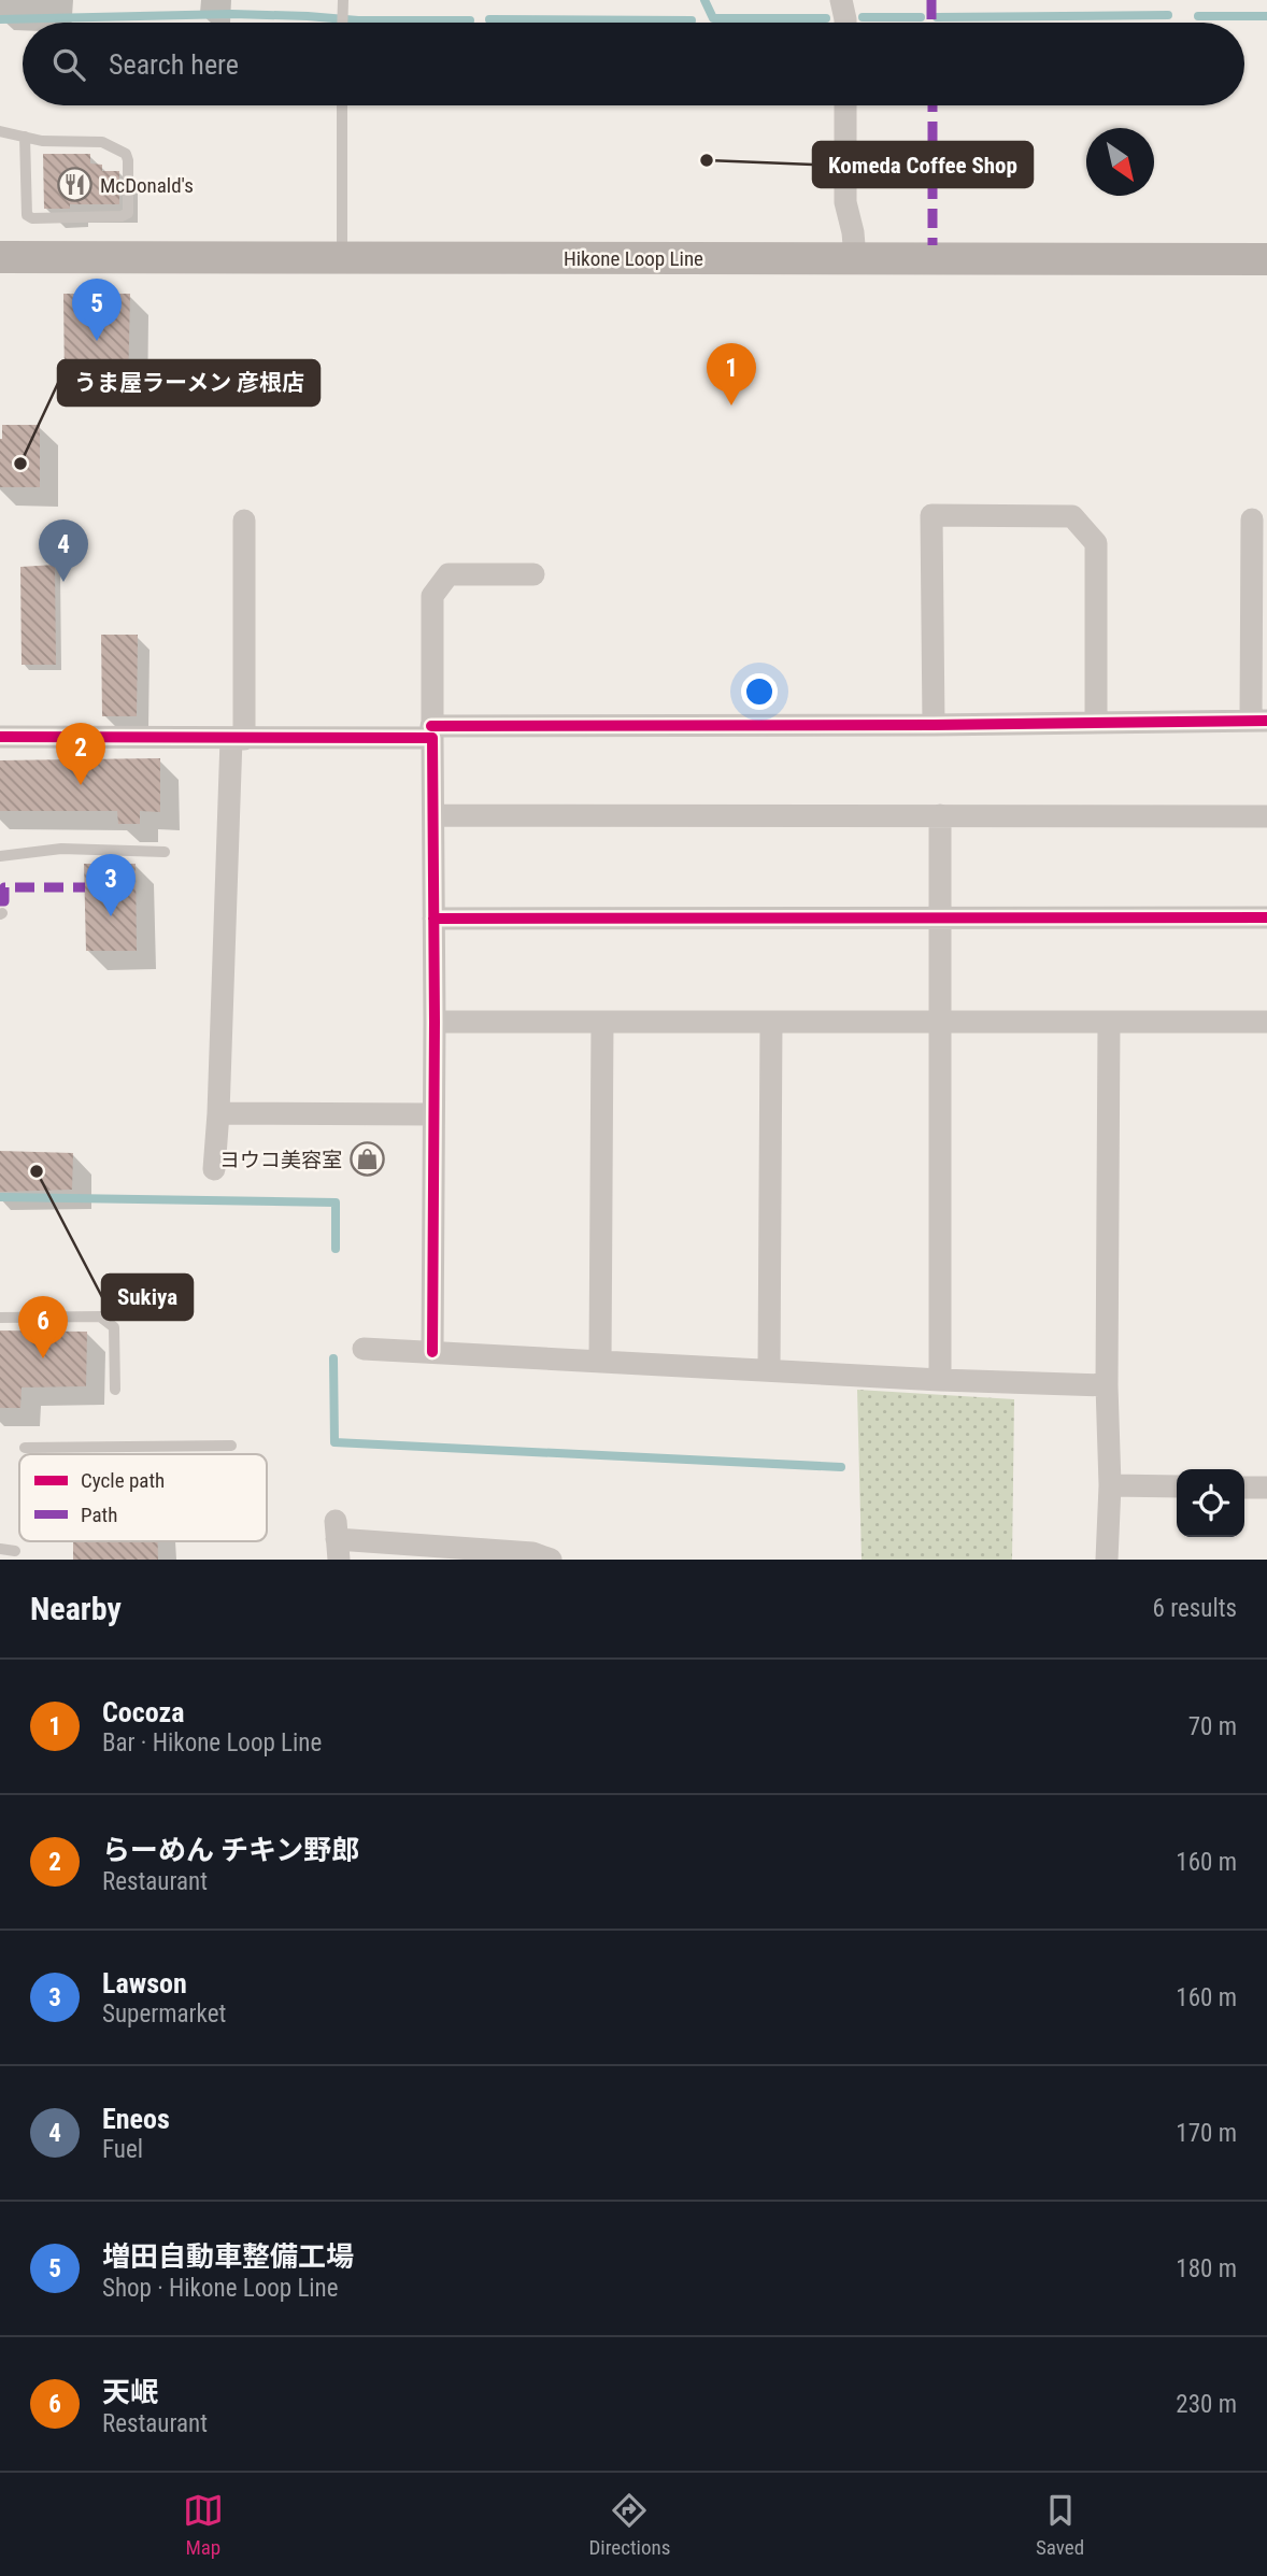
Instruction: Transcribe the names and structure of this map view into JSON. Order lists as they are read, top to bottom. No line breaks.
{"streets":{"main road":["Hikone Loop Line"]},"places":{"other":["Komeda Coffee Shop","うま屋ラーメン 彦根店","Sukiya"],"restaurant":["McDonald's"],"shop":["ヨウコ美容室"]},"legend":["Cycle path","Path"],"north":"bottom right","page":{"search":"Search here","pins":["5","1","4","2","3","6"],"heading":["Nearby","6 results"],"list":[{"mark":"1","name":"Cocoza","note":"Bar · Hikone Loop Line","value":"70 m"},{"mark":"2","name":"らーめん チキン野郎","note":"Restaurant","value":"160 m"},{"mark":"3","name":"Lawson","note":"Supermarket","value":"160 m"},{"mark":"4","name":"Eneos","note":"Fuel","value":"170 m"},{"mark":"5","name":"増田自動車整備工場","note":"Shop · Hikone Loop Line","value":"180 m"},{"mark":"6","name":"天岷","note":"Restaurant","value":"230 m"}],"nav":["Map","Directions","Saved"]}}
